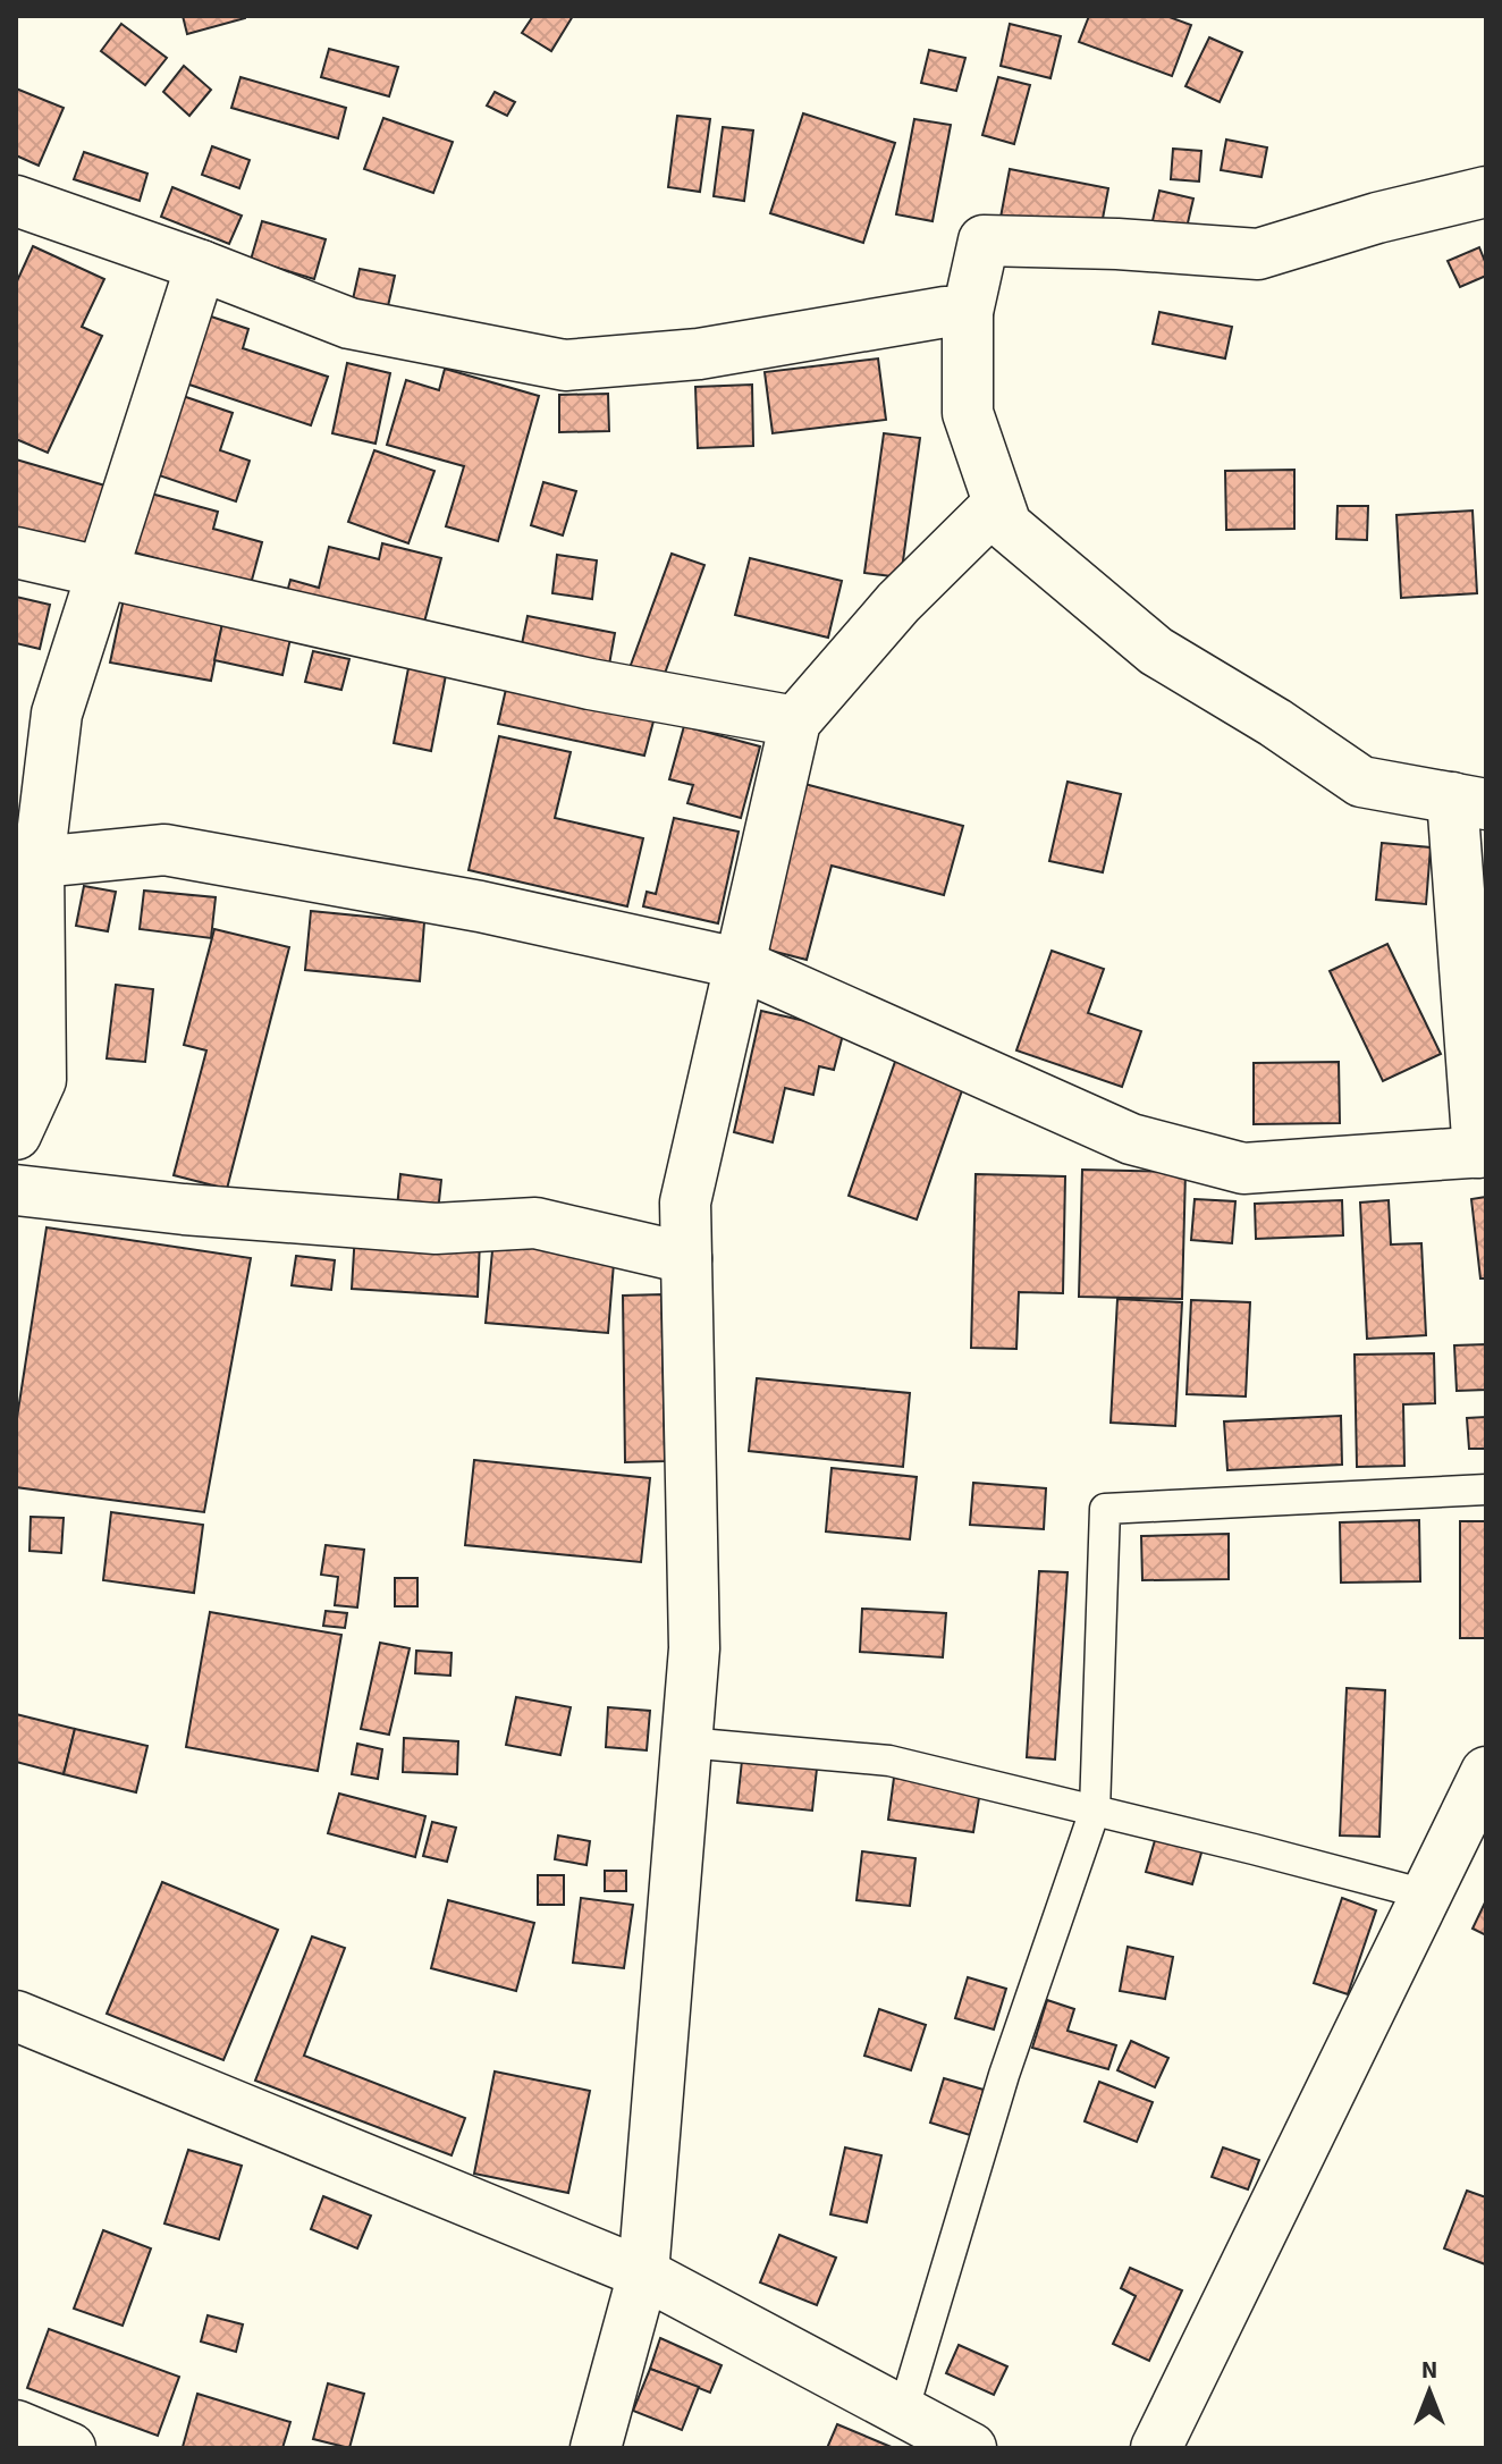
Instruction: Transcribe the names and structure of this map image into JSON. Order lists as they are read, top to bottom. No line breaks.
{"north":"top"}
